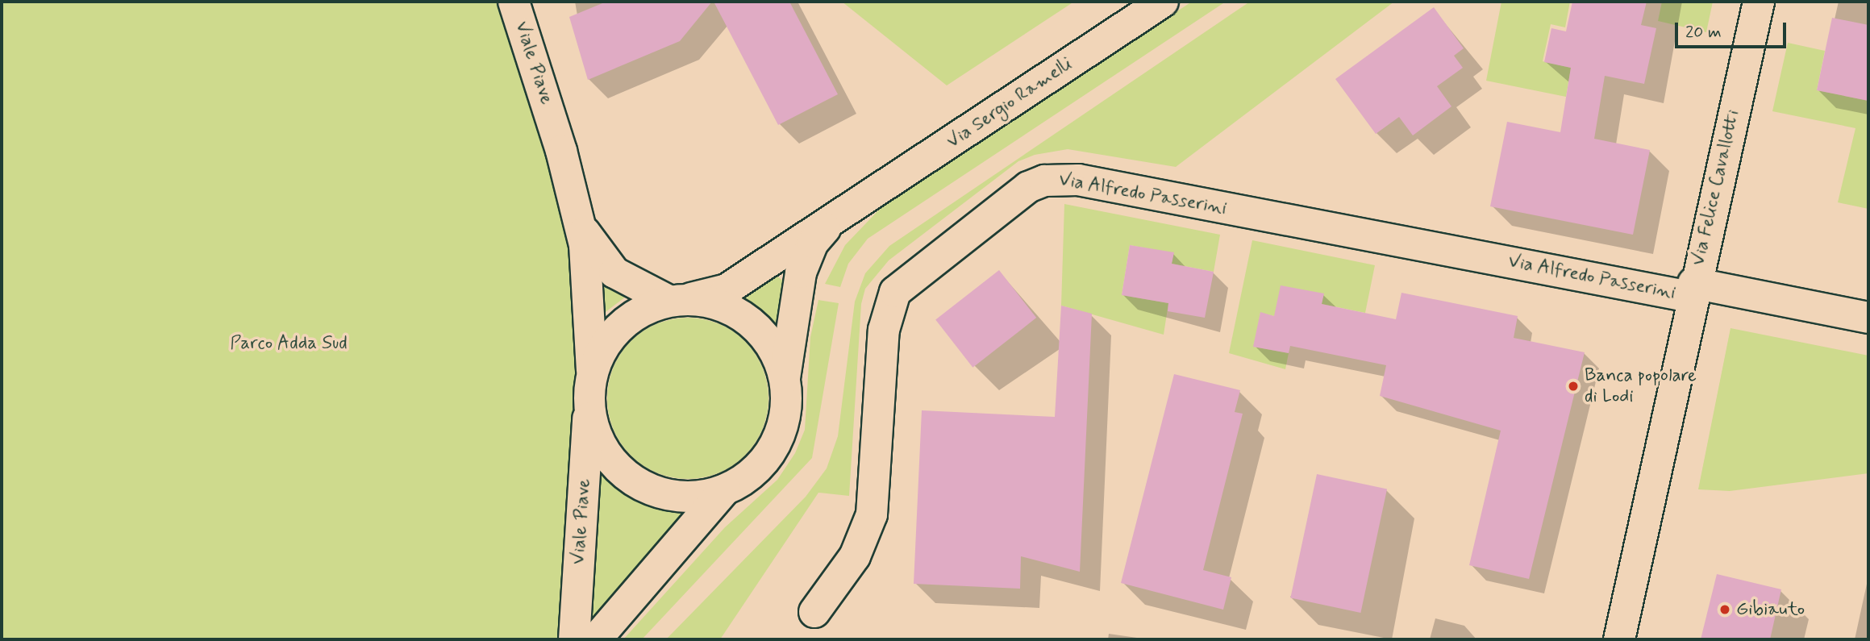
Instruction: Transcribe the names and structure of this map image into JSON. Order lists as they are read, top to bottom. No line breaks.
{"streets":{"street":["Viale Piave","Via Sergio Ramelli","Via Felice Cavallotti","Via Alfredo Passerini"]},"crossings":[["Viale Piave","Via Sergio Ramelli"],["Via Felice Cavallotti","Via Alfredo Passerini"]],"parks":["Parco Adda Sud"],"places":["Banca popolare di Lodi","Gibiauto"],"scale_bar":"20 m"}
